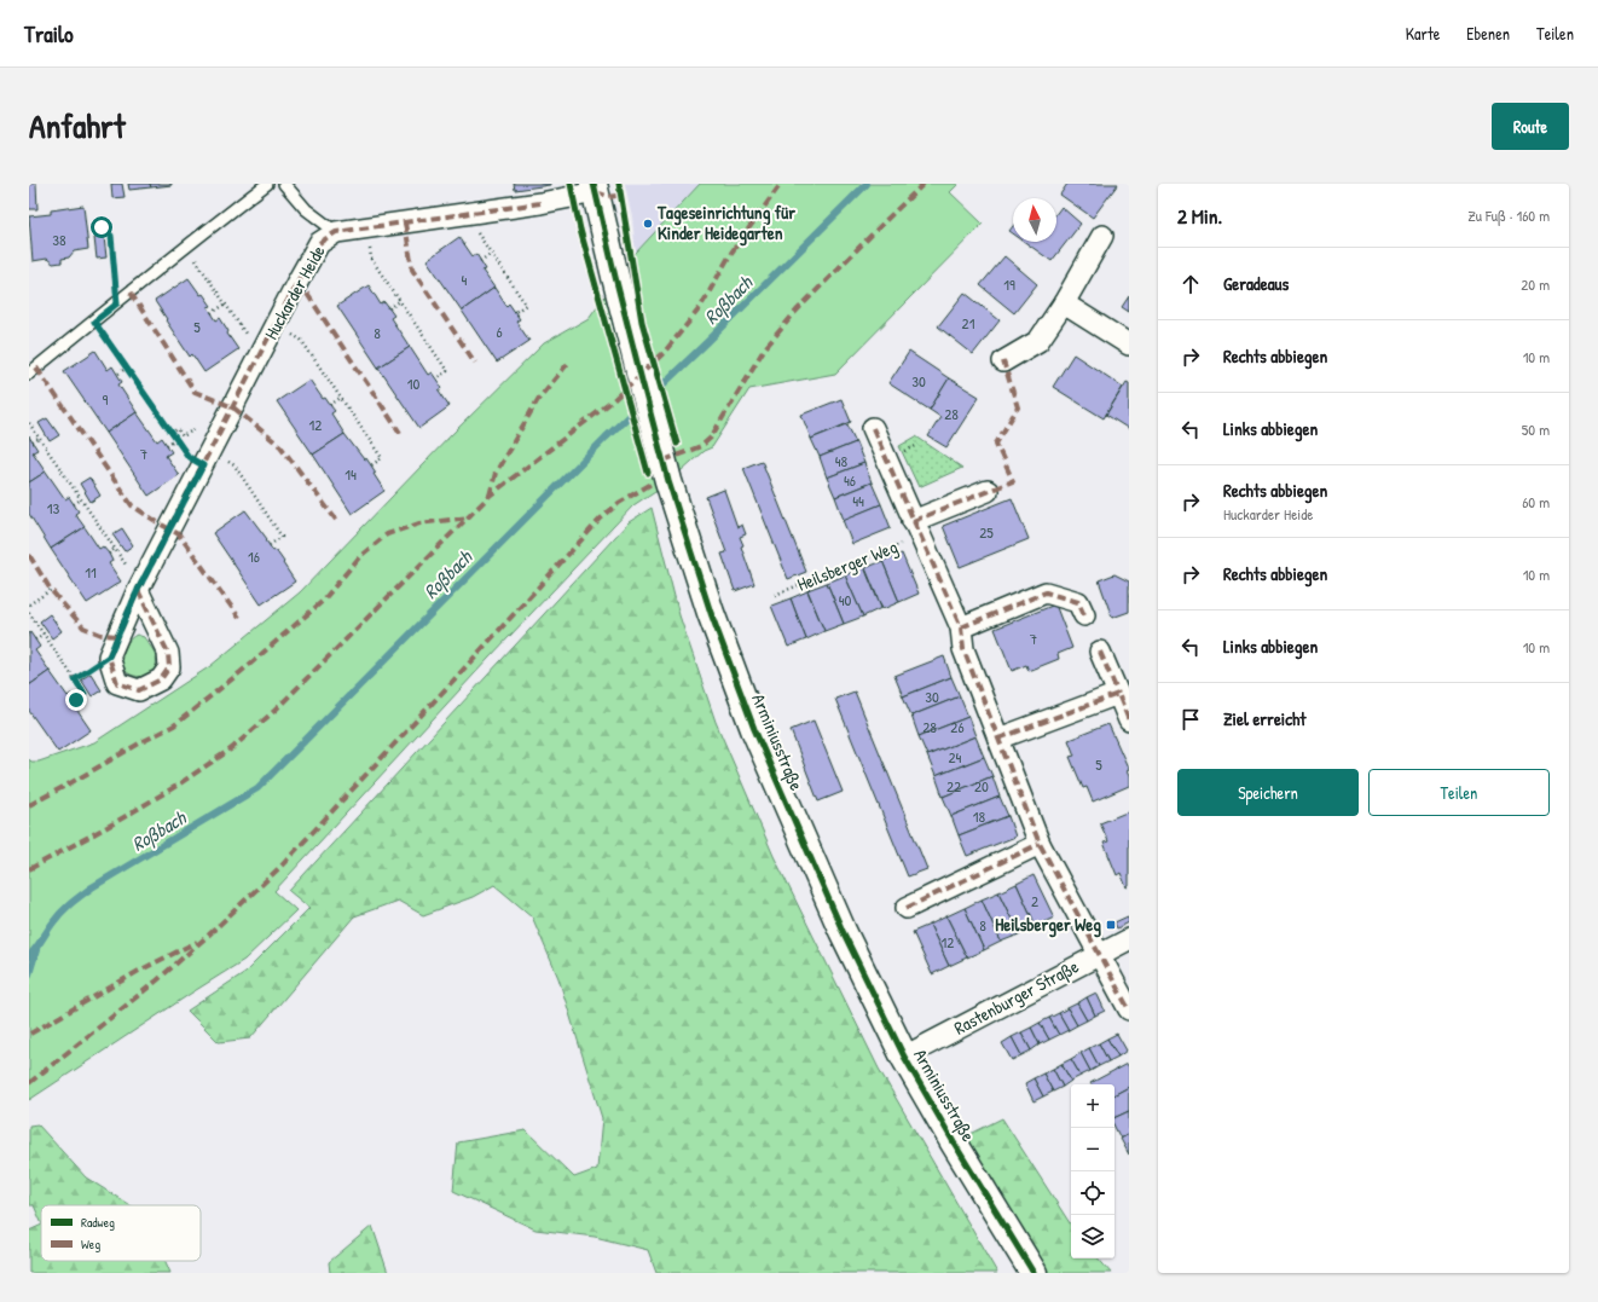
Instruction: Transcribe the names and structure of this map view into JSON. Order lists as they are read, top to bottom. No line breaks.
{"streets":{"street":["Huckarder Heide","Heilsberger Weg","Arminiusstraße","Rastenburger Straße"]},"crossings":[["Huckarder Heide","Arminiusstraße"],["Heilsberger Weg","Rastenburger Straße"],["Arminiusstraße","Rastenburger Straße"]],"water":["Roßbach"],"places":{"other":["Tageseinrichtung für Kinder Heidegarten"],"transit":["Heilsberger Weg"]},"house_numbers":["38","4","19","21","5","6","8","30","10","9","28","12","7","48","14","46","44","13","25","16","11","40","7","30","28","26","24","5","22","20","18","2","8","12"],"legend":["Radweg","Weg"],"north":"top","page":{"header":"Trailo","nav":["Karte","Ebenen","Teilen"],"title":"Anfahrt","buttons":["Route",["Speichern","Teilen"]],"heading":["2 Min.","Zu Fuß · 160 m"],"list":[["Geradeaus","20 m"],["Rechts abbiegen","10 m"],["Links abbiegen","50 m"],["Rechts abbiegen","Huckarder Heide","60 m"],["Rechts abbiegen","10 m"],["Links abbiegen","10 m"],"Ziel erreicht"],"map_buttons":["+","−"]}}
